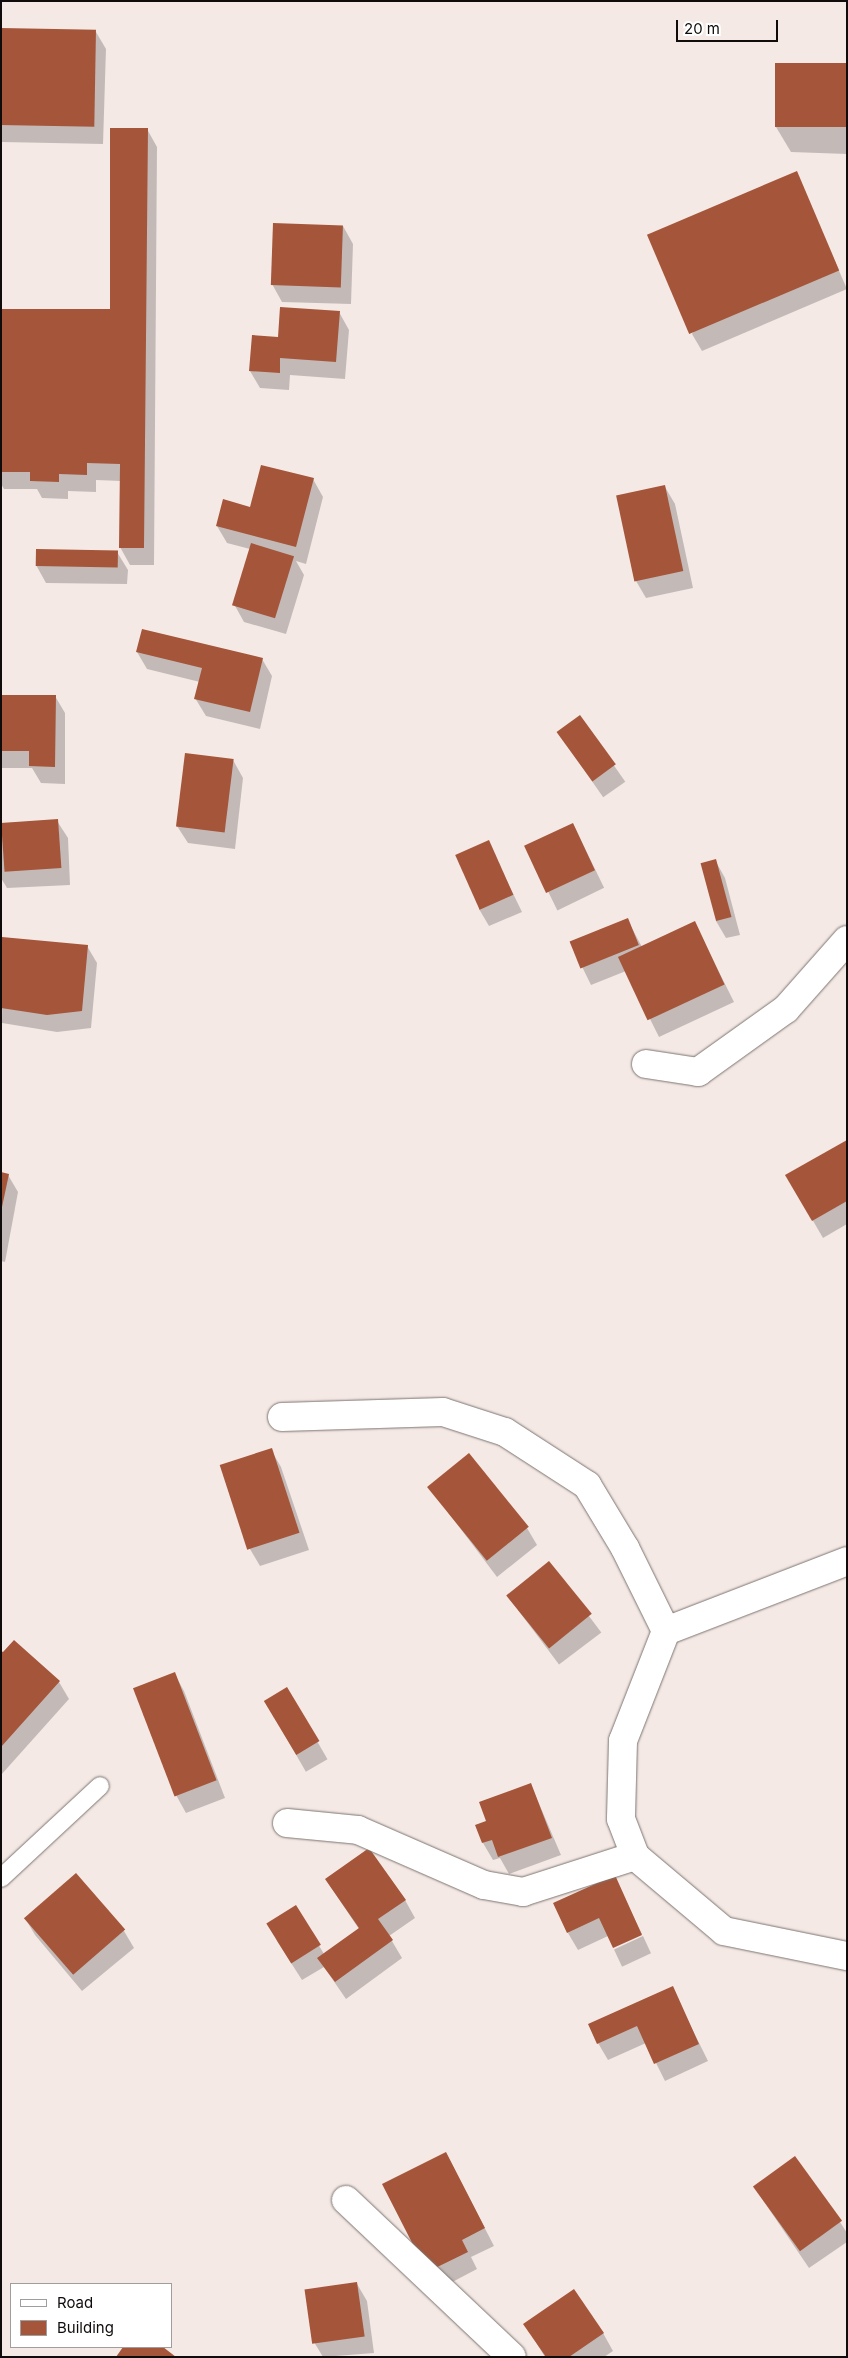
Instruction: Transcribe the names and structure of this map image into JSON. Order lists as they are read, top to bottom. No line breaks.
{"legend":["Road","Building"],"scale_bar":"20 m"}
